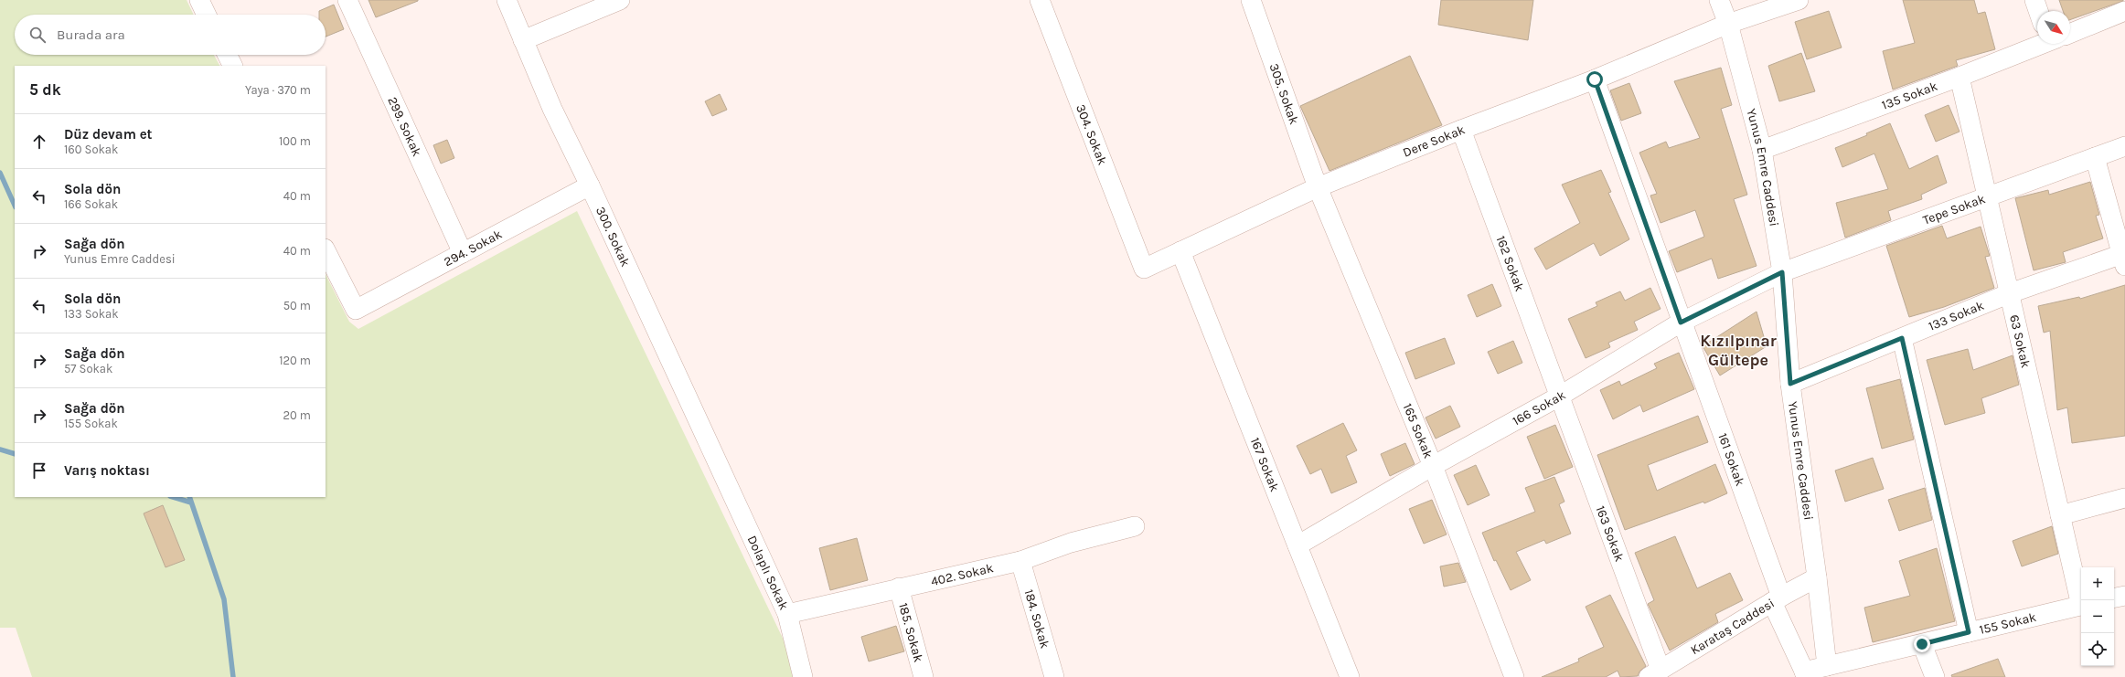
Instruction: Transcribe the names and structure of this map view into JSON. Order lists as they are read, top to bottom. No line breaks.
{"streets":{"street":["305. Sokak","135 Sokak","299. Sokak","304. Sokak","Dere Sokak","Yunus Emre Caddesi","Tepe Sokak","300. Sokak","294. Sokak","162 Sokak","133 Sokak","63 Sokak","166 Sokak","165 Sokak","161 Sokak","167 Sokak","163 Sokak","Dolaplı Sokak","402. Sokak","184. Sokak","155 Sokak","Karataş Caddesi","185. Sokak"]},"crossings":[["305. Sokak","Dere Sokak"],["305. Sokak","165 Sokak"],["135 Sokak","Yunus Emre Caddesi"],["135 Sokak","63 Sokak"],["299. Sokak","294. Sokak"],["304. Sokak","Dere Sokak"],["Dere Sokak","Yunus Emre Caddesi"],["Dere Sokak","162 Sokak"],["Dere Sokak","165 Sokak"],["Dere Sokak","161 Sokak"],["Dere Sokak","167 Sokak"],["Yunus Emre Caddesi","Tepe Sokak"],["Yunus Emre Caddesi","133 Sokak"],["Yunus Emre Caddesi","166 Sokak"],["Yunus Emre Caddesi","155 Sokak"],["Yunus Emre Caddesi","Karataş Caddesi"],["Tepe Sokak","63 Sokak"],["Tepe Sokak","166 Sokak"],["300. Sokak","294. Sokak"],["300. Sokak","Dolaplı Sokak"],["162 Sokak","166 Sokak"],["162 Sokak","163 Sokak"],["133 Sokak","63 Sokak"],["166 Sokak","165 Sokak"],["166 Sokak","161 Sokak"],["166 Sokak","167 Sokak"],["166 Sokak","163 Sokak"],["161 Sokak","155 Sokak"],["161 Sokak","Karataş Caddesi"],["163 Sokak","Karataş Caddesi"],["Dolaplı Sokak","402. Sokak"],["402. Sokak","184. Sokak"],["402. Sokak","185. Sokak"]],"districts":["Kızılpınar Gültepe"],"north":"bottom right","page":{"search":"Burada ara","heading":["5 dk","Yaya · 370 m"],"list":[["Düz devam et","160 Sokak","100 m"],["Sola dön","166 Sokak","40 m"],["Sağa dön","Yunus Emre Caddesi","40 m"],["Sola dön","133 Sokak","50 m"],["Sağa dön","57 Sokak","120 m"],["Sağa dön","155 Sokak","20 m"],"Varış noktası"],"map_buttons":["+","−"]}}
